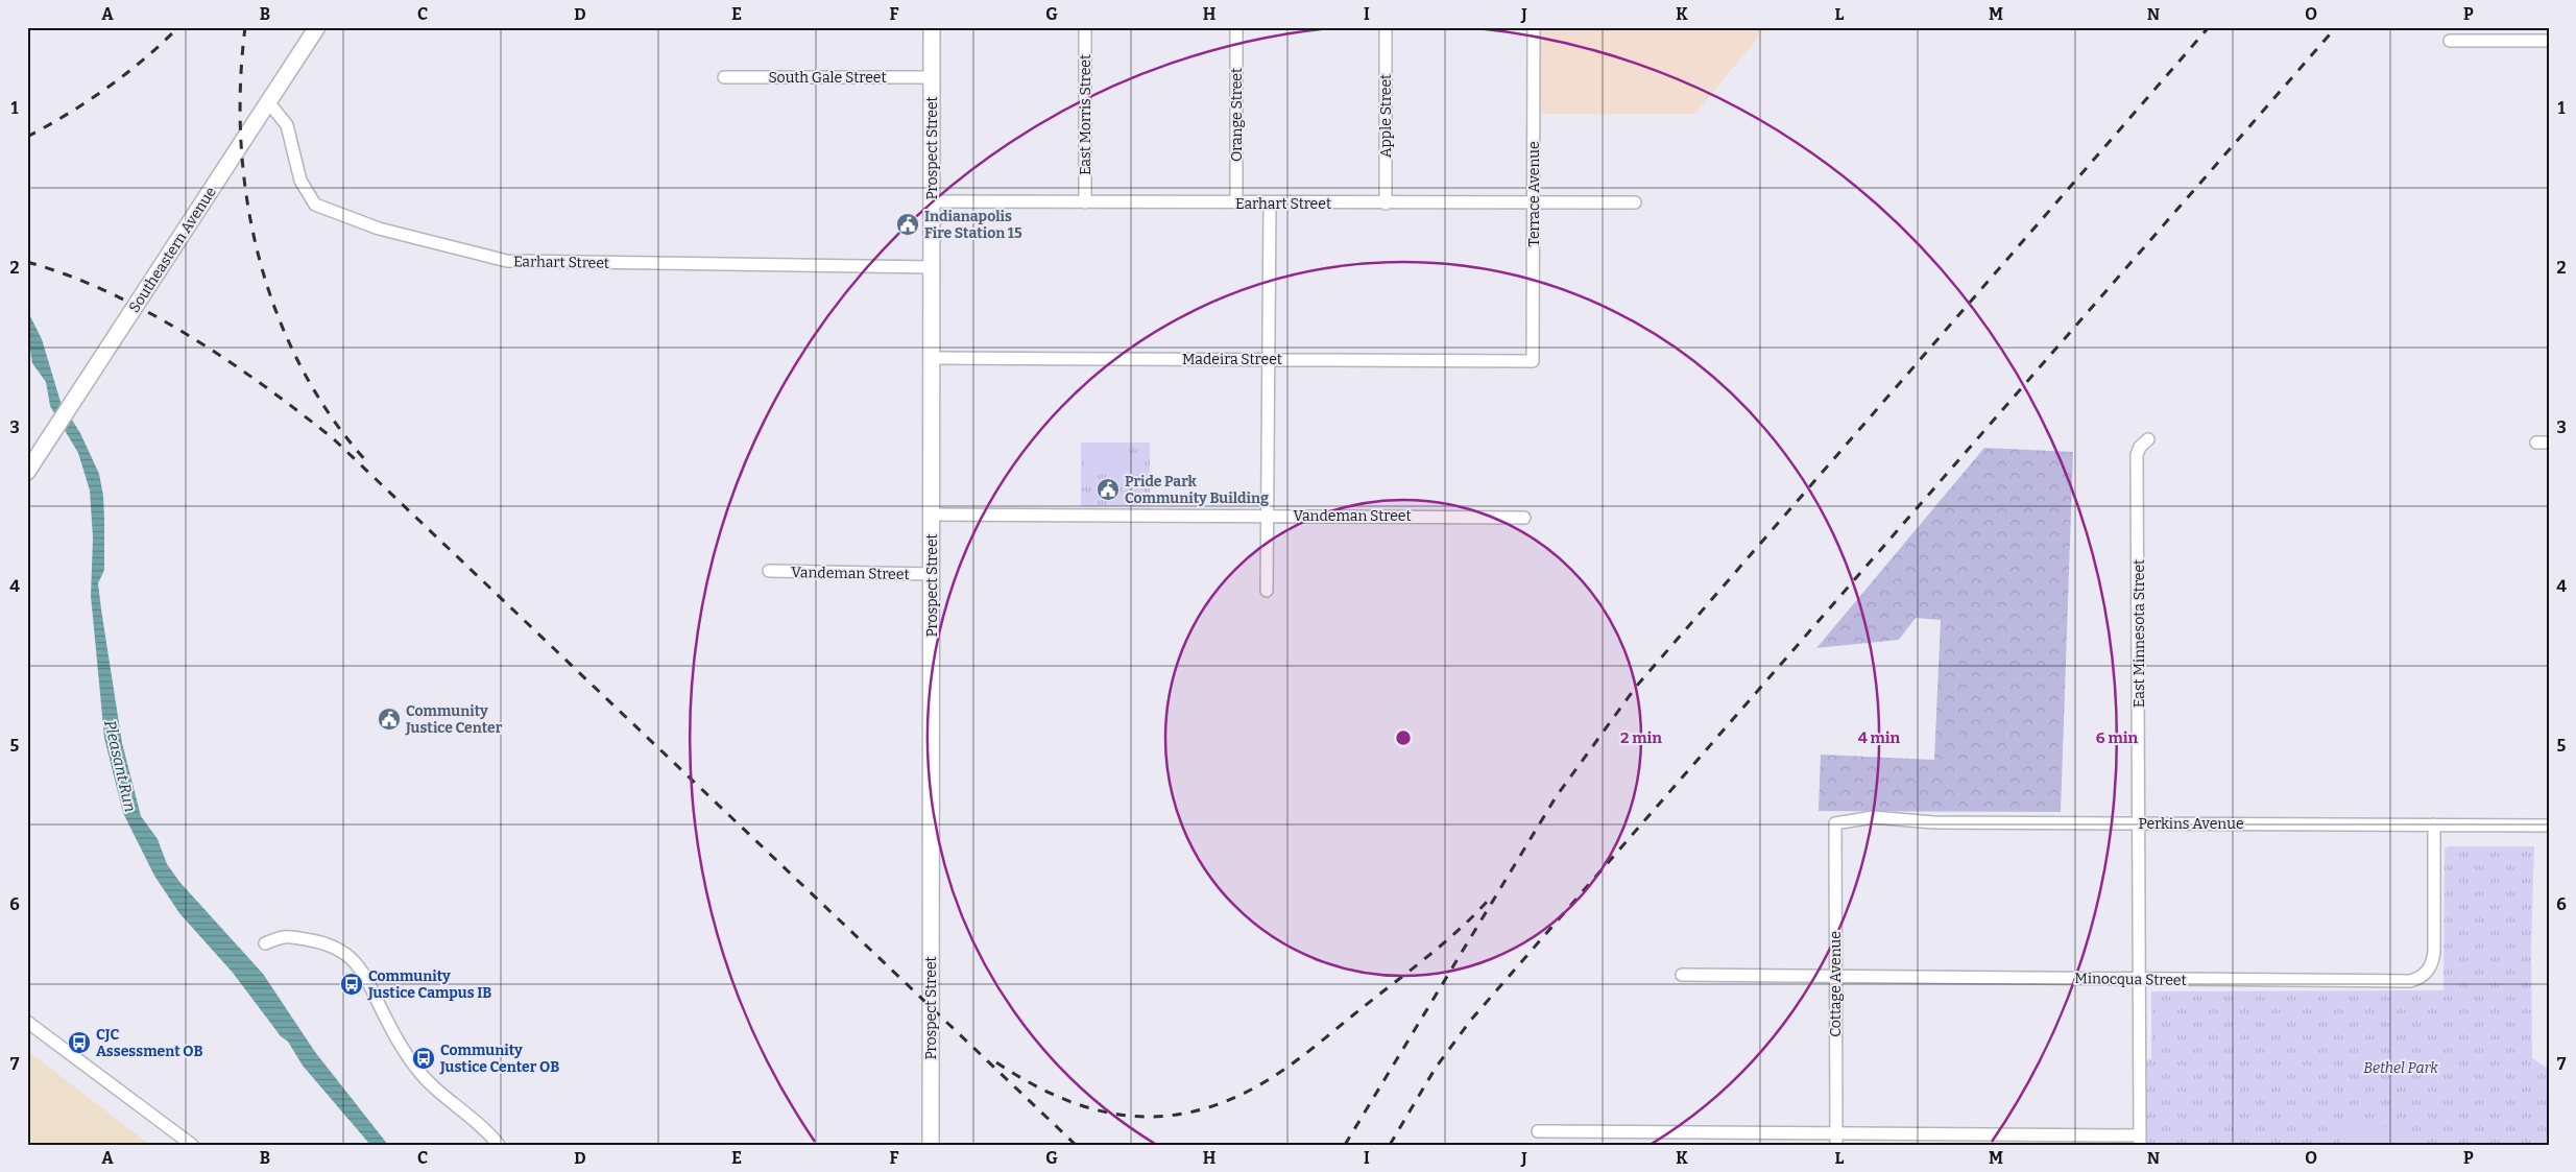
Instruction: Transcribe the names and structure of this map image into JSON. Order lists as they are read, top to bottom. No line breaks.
{"streets":{"main road":["Prospect Street","Southeastern Avenue"],"street":["South Gale Street","East Morris Street","Orange Street","Apple Street","Terrace Avenue","Earhart Street","Madeira Street","Vandeman Street","East Minnesota Street","Perkins Avenue","Minocqua Street","Cottage Avenue"]},"crossings":[["South Gale Street","Prospect Street"],["East Morris Street","Earhart Street"],["Orange Street","Earhart Street"],["Apple Street","Earhart Street"],["Prospect Street","Earhart Street"],["Prospect Street","Madeira Street"],["Prospect Street","Vandeman Street"],["Terrace Avenue","Earhart Street"],["Terrace Avenue","Madeira Street"],["Earhart Street","Southeastern Avenue"],["East Minnesota Street","Perkins Avenue"],["East Minnesota Street","Minocqua Street"],["Perkins Avenue","Minocqua Street"],["Perkins Avenue","Cottage Avenue"],["Minocqua Street","Cottage Avenue"]],"water":["Pleasant Run"],"parks":["Bethel Park"],"places":{"public building":["Indianapolis Fire Station 15","Pride Park Community Building","Community Justice Center"],"bus stop":["Community Justice Campus IB","CJC Assessment OB","Community Justice Center OB"]},"grid":{"columns":["A","B","C","D","E","F","G","H","I","J","K","L","M","N","O","P"],"rows":["1","2","3","4","5","6","7"]},"rings":["2 min","4 min","6 min"]}
